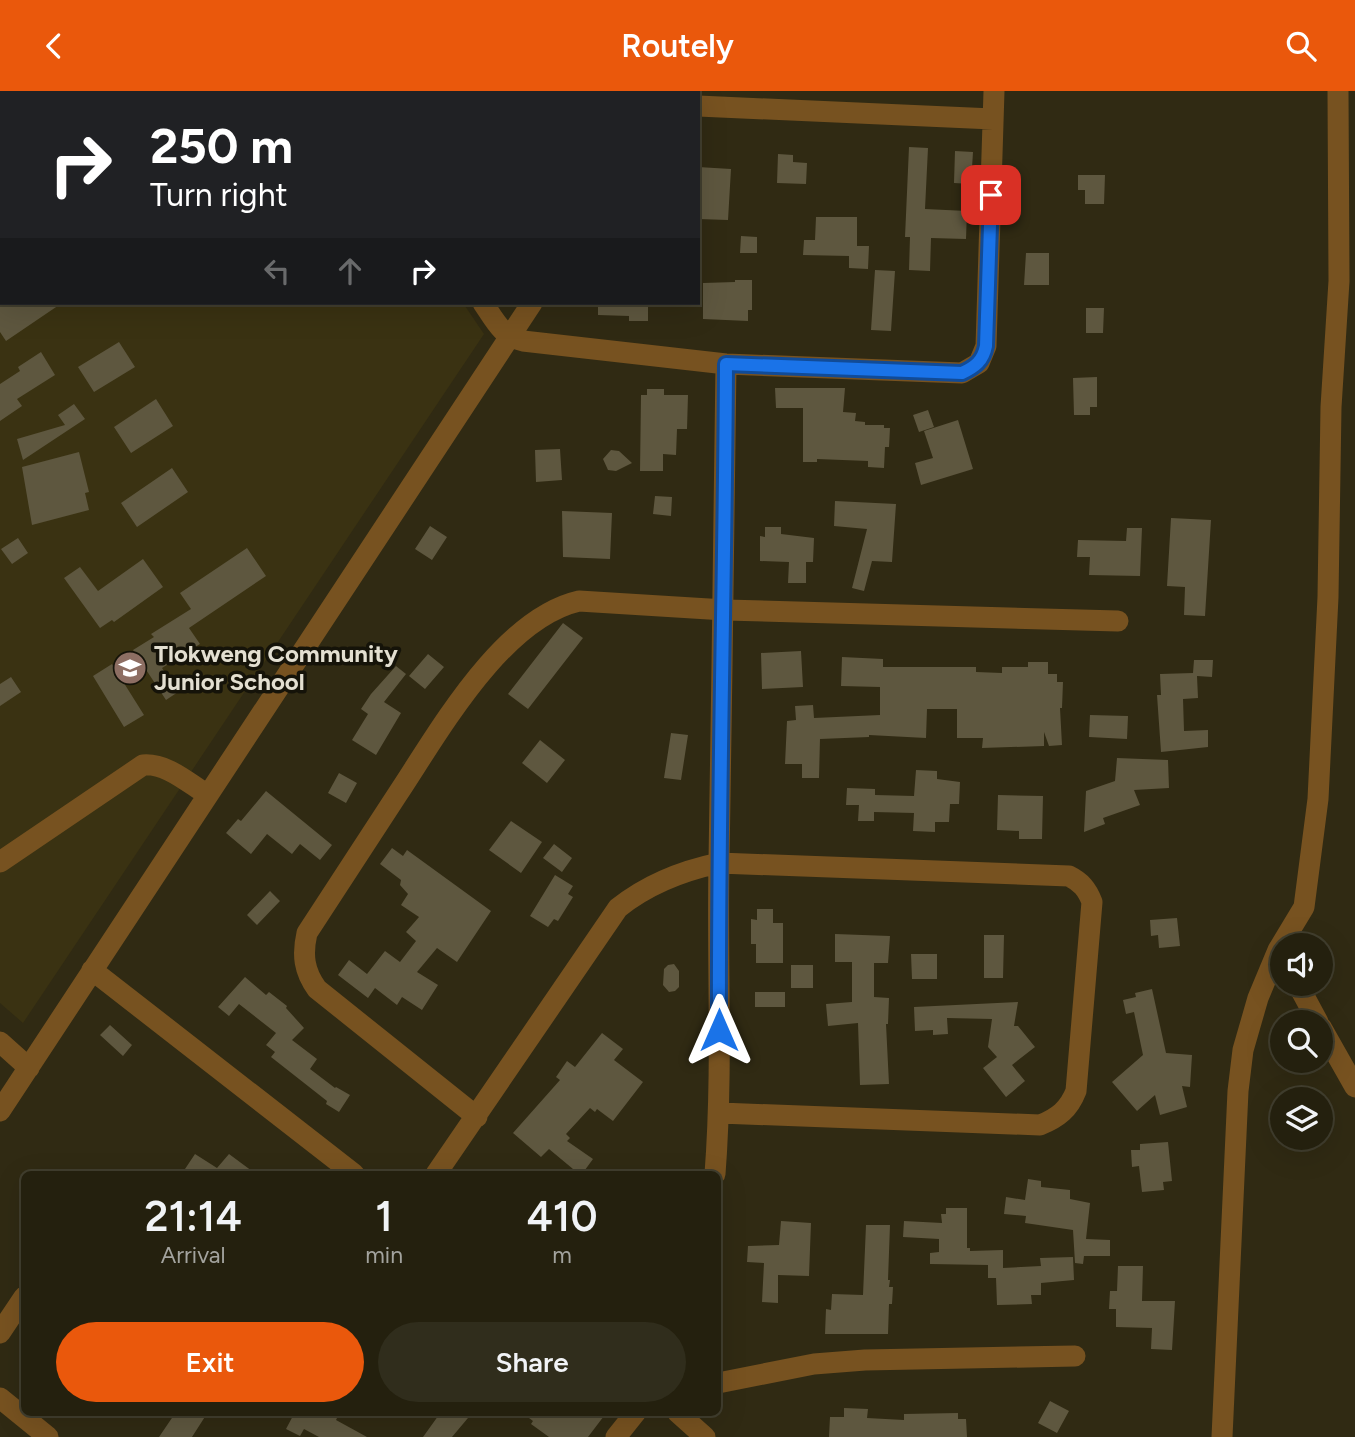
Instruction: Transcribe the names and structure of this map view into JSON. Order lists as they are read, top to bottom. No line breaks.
{"places":{"school or university":["Tlokweng Community Junior School"]},"page":{"header":"Routely","turn":["250 m","Turn right"],"eta":["21:14","Arrival","1","min","410","m"],"buttons":["Exit","Share"]}}
